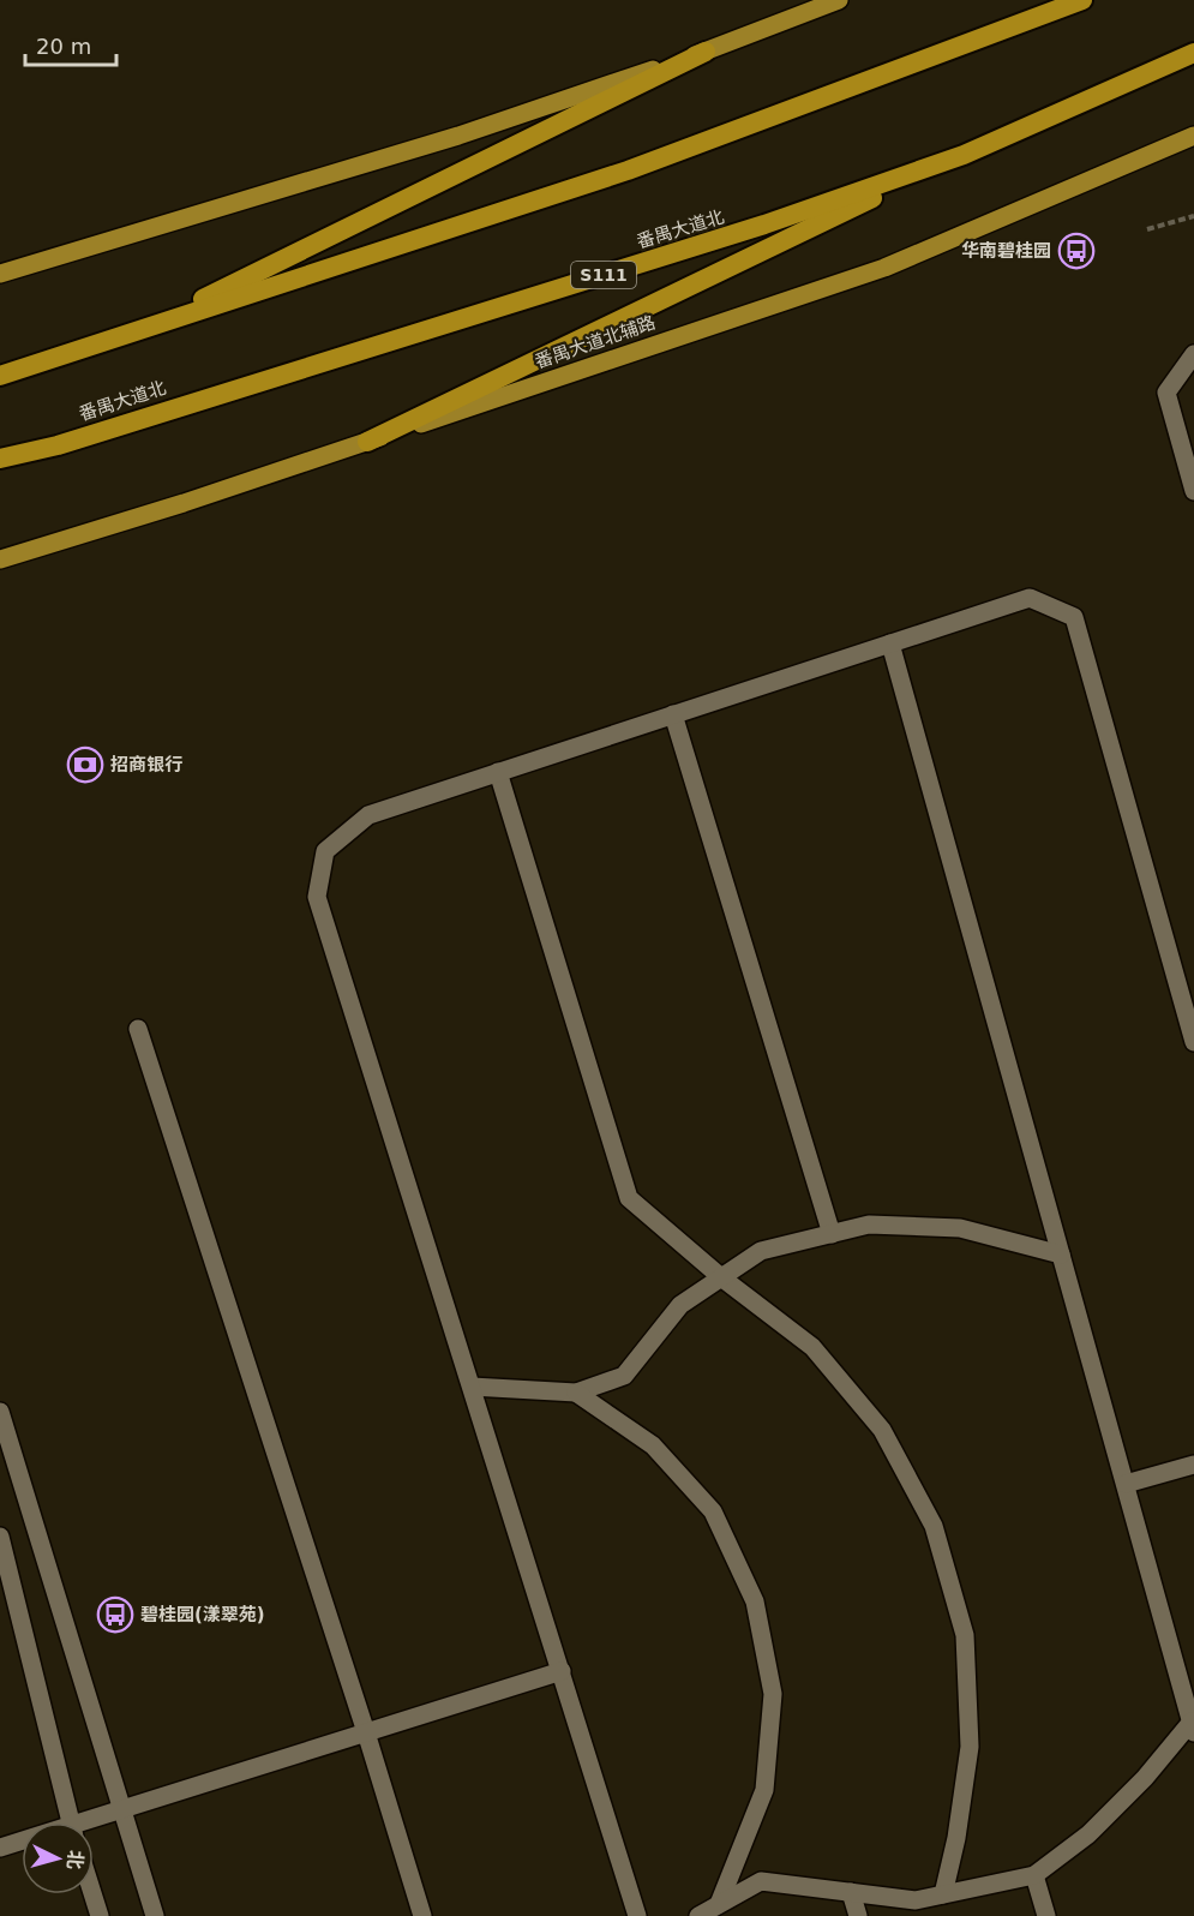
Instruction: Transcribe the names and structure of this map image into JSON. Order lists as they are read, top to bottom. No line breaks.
{"streets":{"highway":["番禺大道北","S111"],"main road":["番禺大道北辅路"]},"places":{"bus stop":["华南碧桂园","碧桂园(漾翠苑)"],"bank":["招商银行"]},"scale_bar":"20 m","north":"right"}
